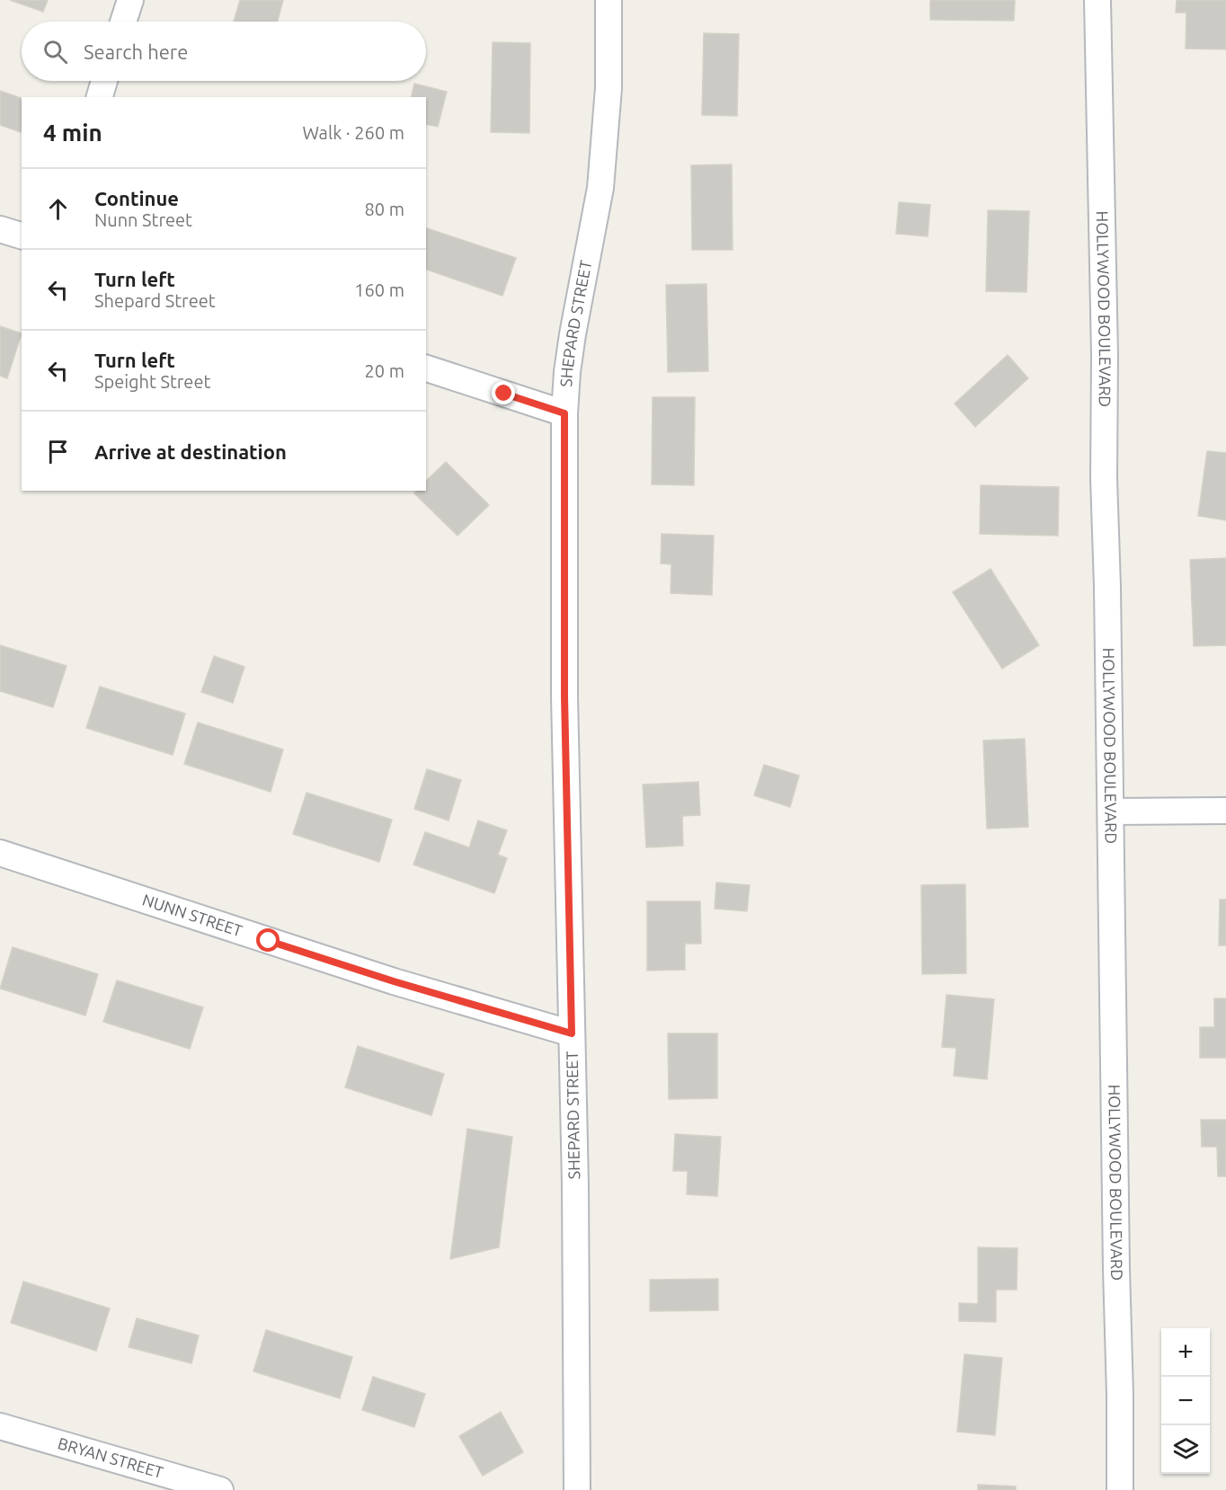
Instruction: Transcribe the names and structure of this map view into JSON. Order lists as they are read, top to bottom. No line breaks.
{"streets":{"street":["HOLLYWOOD BOULEVARD","SHEPARD STREET","NUNN STREET","BRYAN STREET"]},"crossings":[["SHEPARD STREET","NUNN STREET"]],"page":{"search":"Search here","heading":["4 min","Walk · 260 m"],"list":[["Continue","Nunn Street","80 m"],["Turn left","Shepard Street","160 m"],["Turn left","Speight Street","20 m"],"Arrive at destination"],"map_buttons":["+","−"]}}
